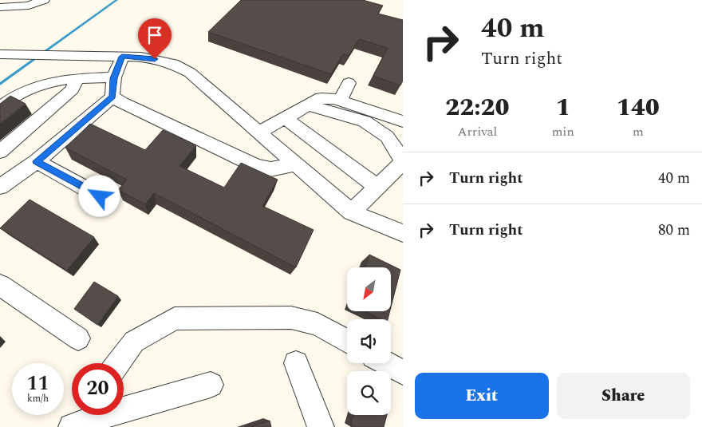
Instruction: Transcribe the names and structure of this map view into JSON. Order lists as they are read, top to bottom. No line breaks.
{"north":"bottom left","page":{"turn":["40 m","Turn right"],"eta":["22:20","Arrival","1","min","140","m"],"list":[{"name":"Turn right","value":"40 m"},{"name":"Turn right","value":"80 m"}],"speed":"11 km/h","limit":"20","buttons":["Exit","Share"]}}
